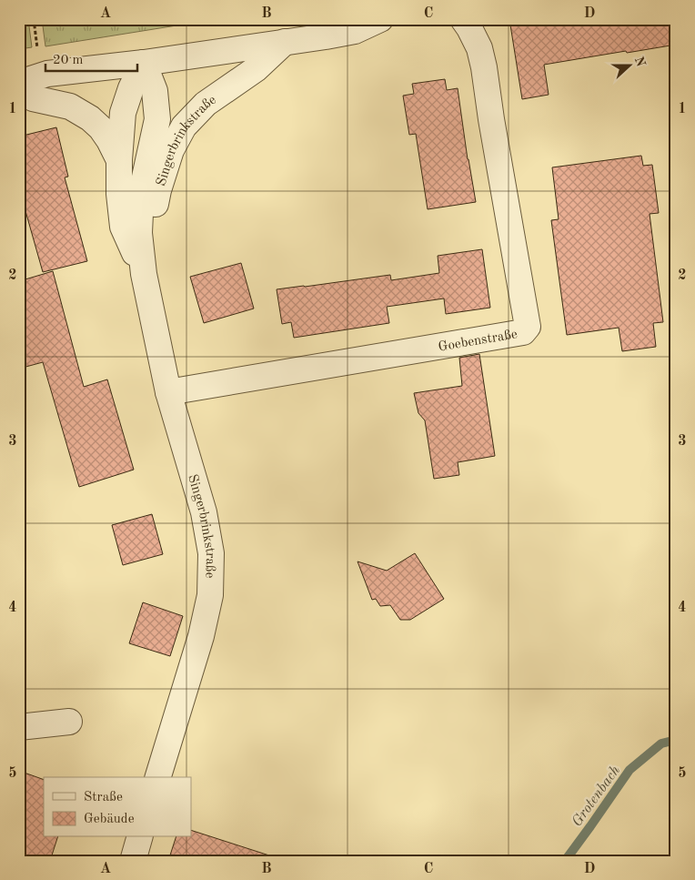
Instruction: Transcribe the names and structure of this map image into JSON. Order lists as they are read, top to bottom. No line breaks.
{"streets":{"street":["Singerbrinkstraße","Goebenstraße"]},"crossings":[["Singerbrinkstraße","Goebenstraße"]],"water":["Grotenbach"],"legend":["Straße","Gebäude"],"scale_bar":"20 m","north":"right","grid":{"columns":["A","B","C","D"],"rows":["1","2","3","4","5"]}}
